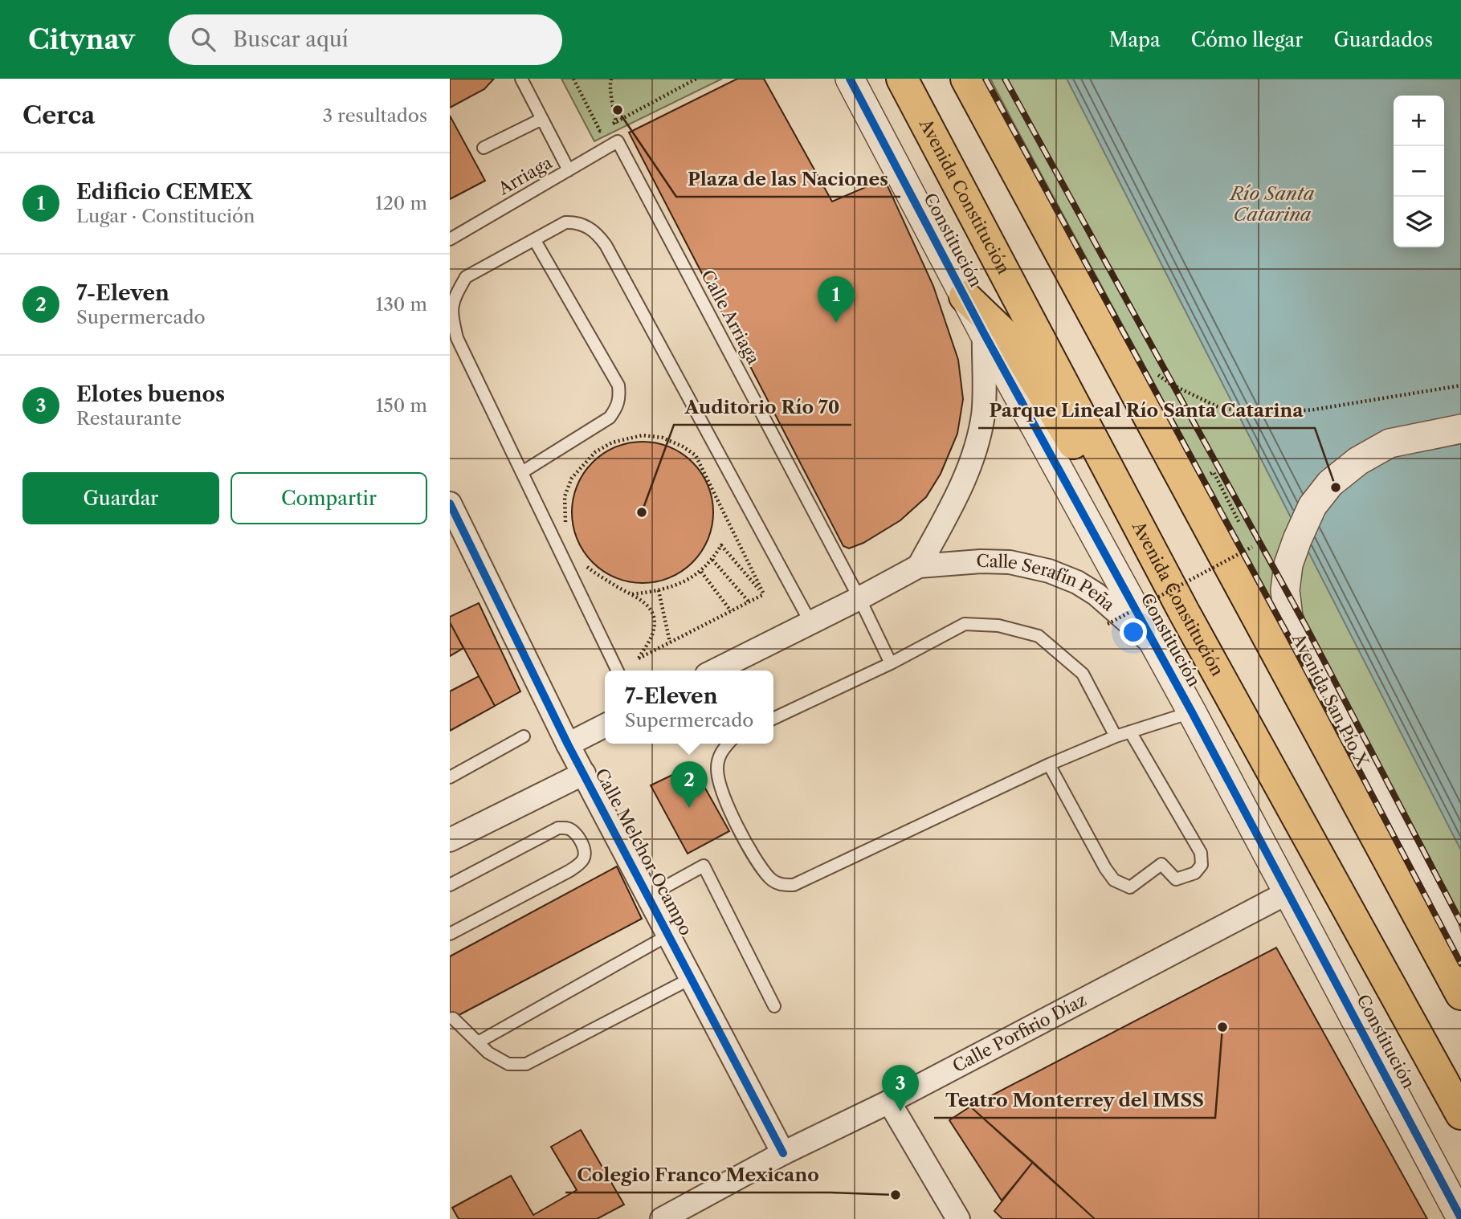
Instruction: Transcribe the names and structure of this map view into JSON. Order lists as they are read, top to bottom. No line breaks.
{"streets":{"highway":["Avenida Constitución"],"street":["Constitución","Calle Serafín Peña","Avenida San Pío X","Calle Melchor Ocampo","Calle Porfirio Díaz"],"lane":["Arriaga","Calle Arriaga"]},"crossings":[["Arriaga","Calle Arriaga"],["Constitución","Calle Serafín Peña"],["Constitución","Calle Porfirio Díaz"],["Calle Arriaga","Calle Serafín Peña"],["Calle Melchor Ocampo","Calle Porfirio Díaz"]],"water":["Río Santa Catarina"],"places":["Plaza de las Naciones","Parque Lineal Río Santa Catarina","Auditorio Río 70","Teatro Monterrey del IMSS","Colegio Franco Mexicano"],"page":{"header":"Citynav","search":"Buscar aquí","nav":["Mapa","Cómo llegar","Guardados"],"heading":["Cerca","3 resultados"],"map_buttons":["+","−"],"list":[{"mark":"1","name":"Edificio CEMEX","note":"Lugar · Constitución","value":"120 m"},{"mark":"2","name":"7-Eleven","note":"Supermercado","value":"130 m"},{"mark":"3","name":"Elotes buenos","note":"Restaurante","value":"150 m"}],"pins":["1","2","3"],"buttons":["Guardar","Compartir"],"popup":["7-Eleven","Supermercado"]}}
